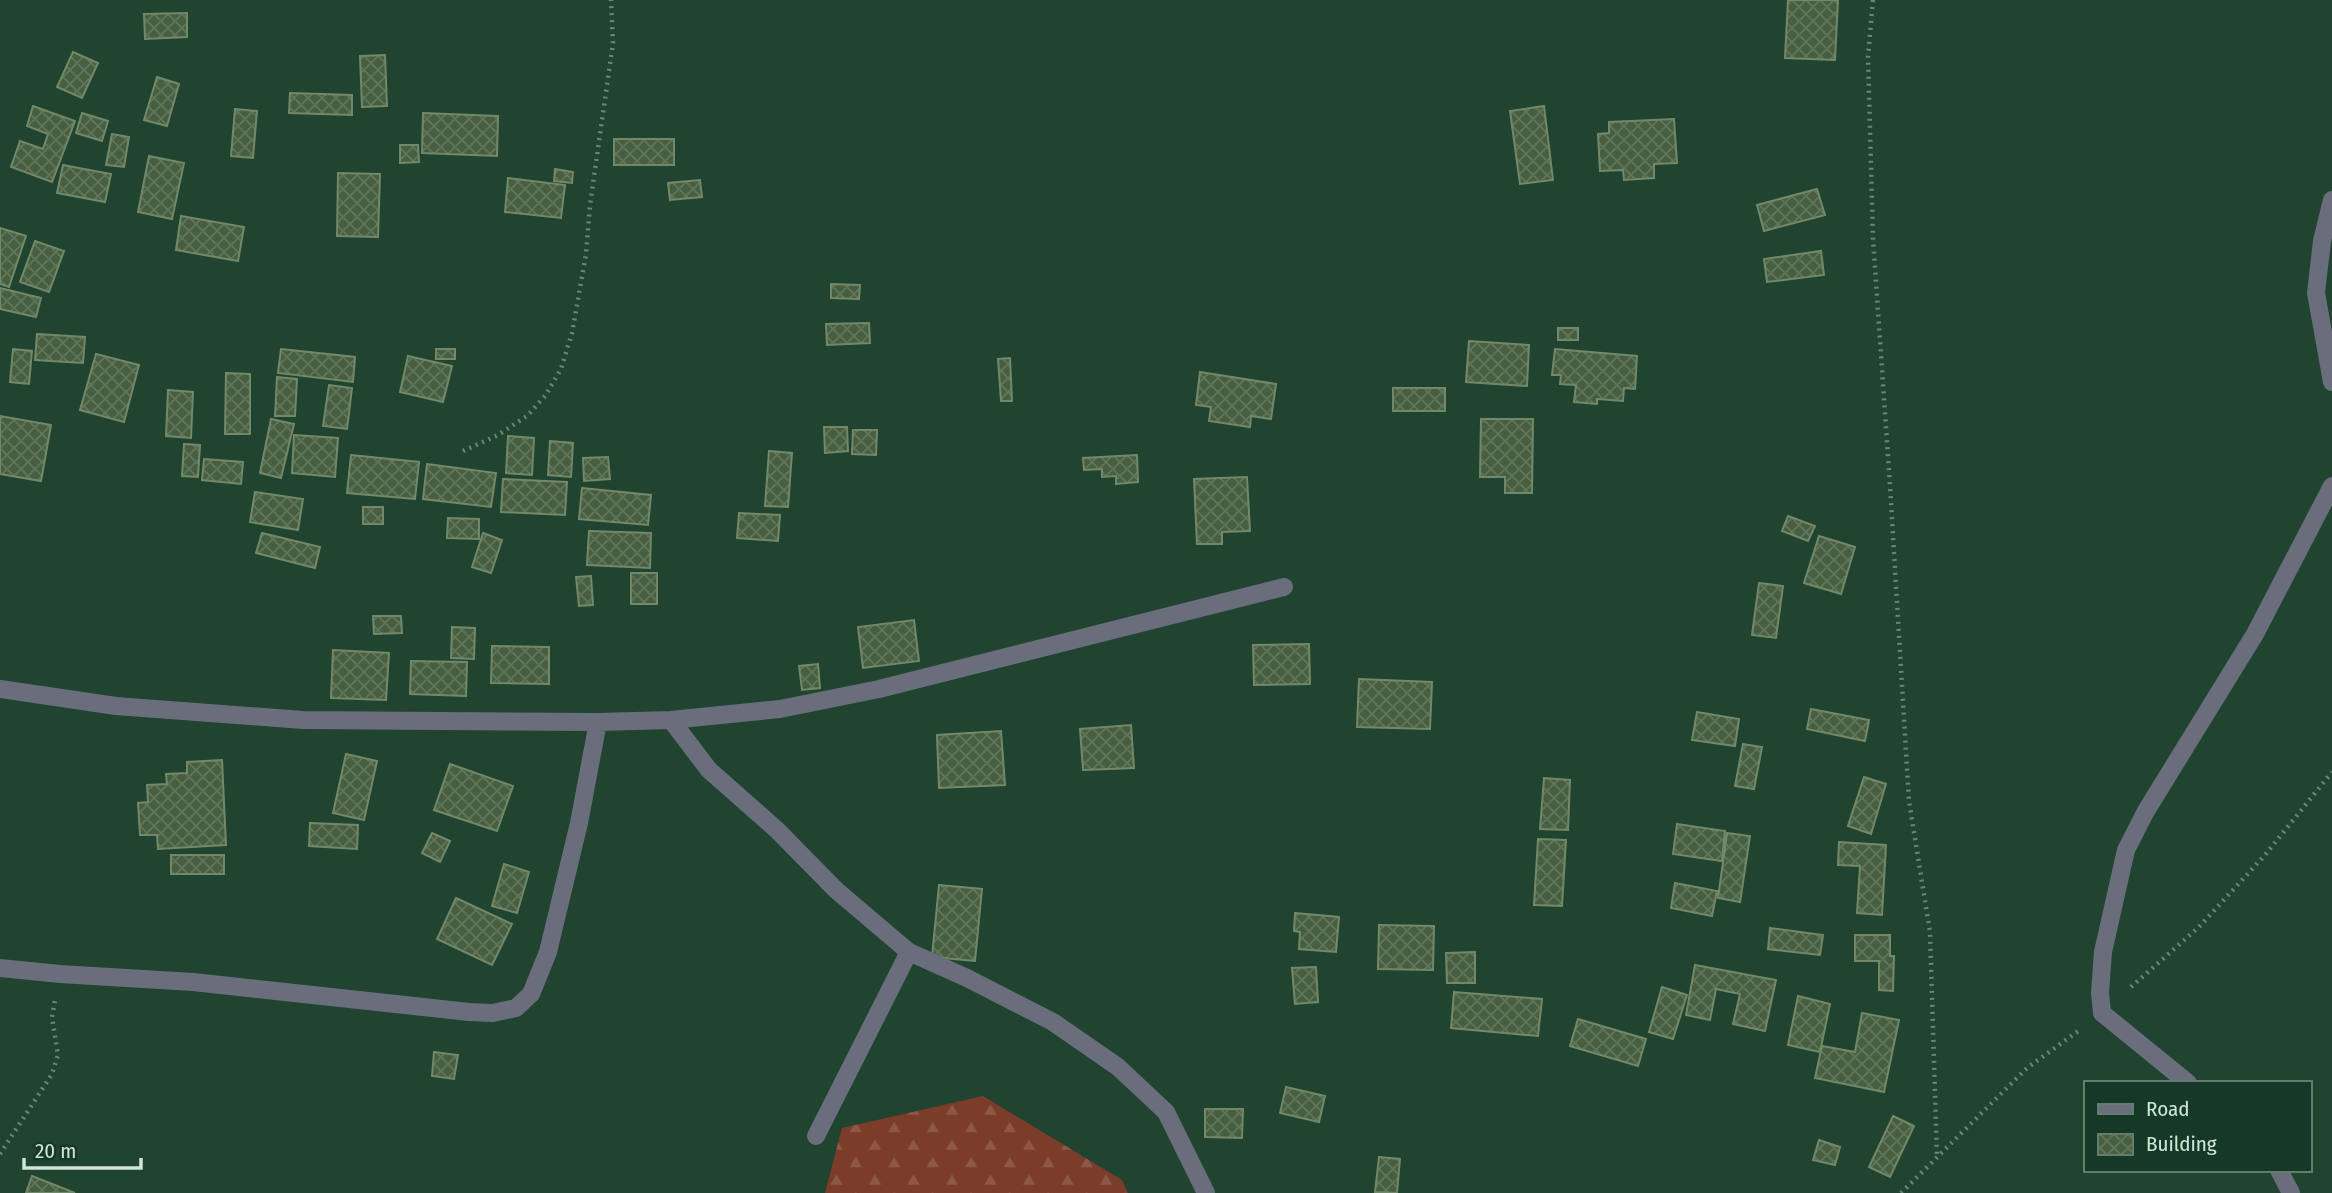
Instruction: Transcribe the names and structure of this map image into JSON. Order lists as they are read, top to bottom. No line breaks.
{"legend":["Road","Building"],"scale_bar":"20 m"}
